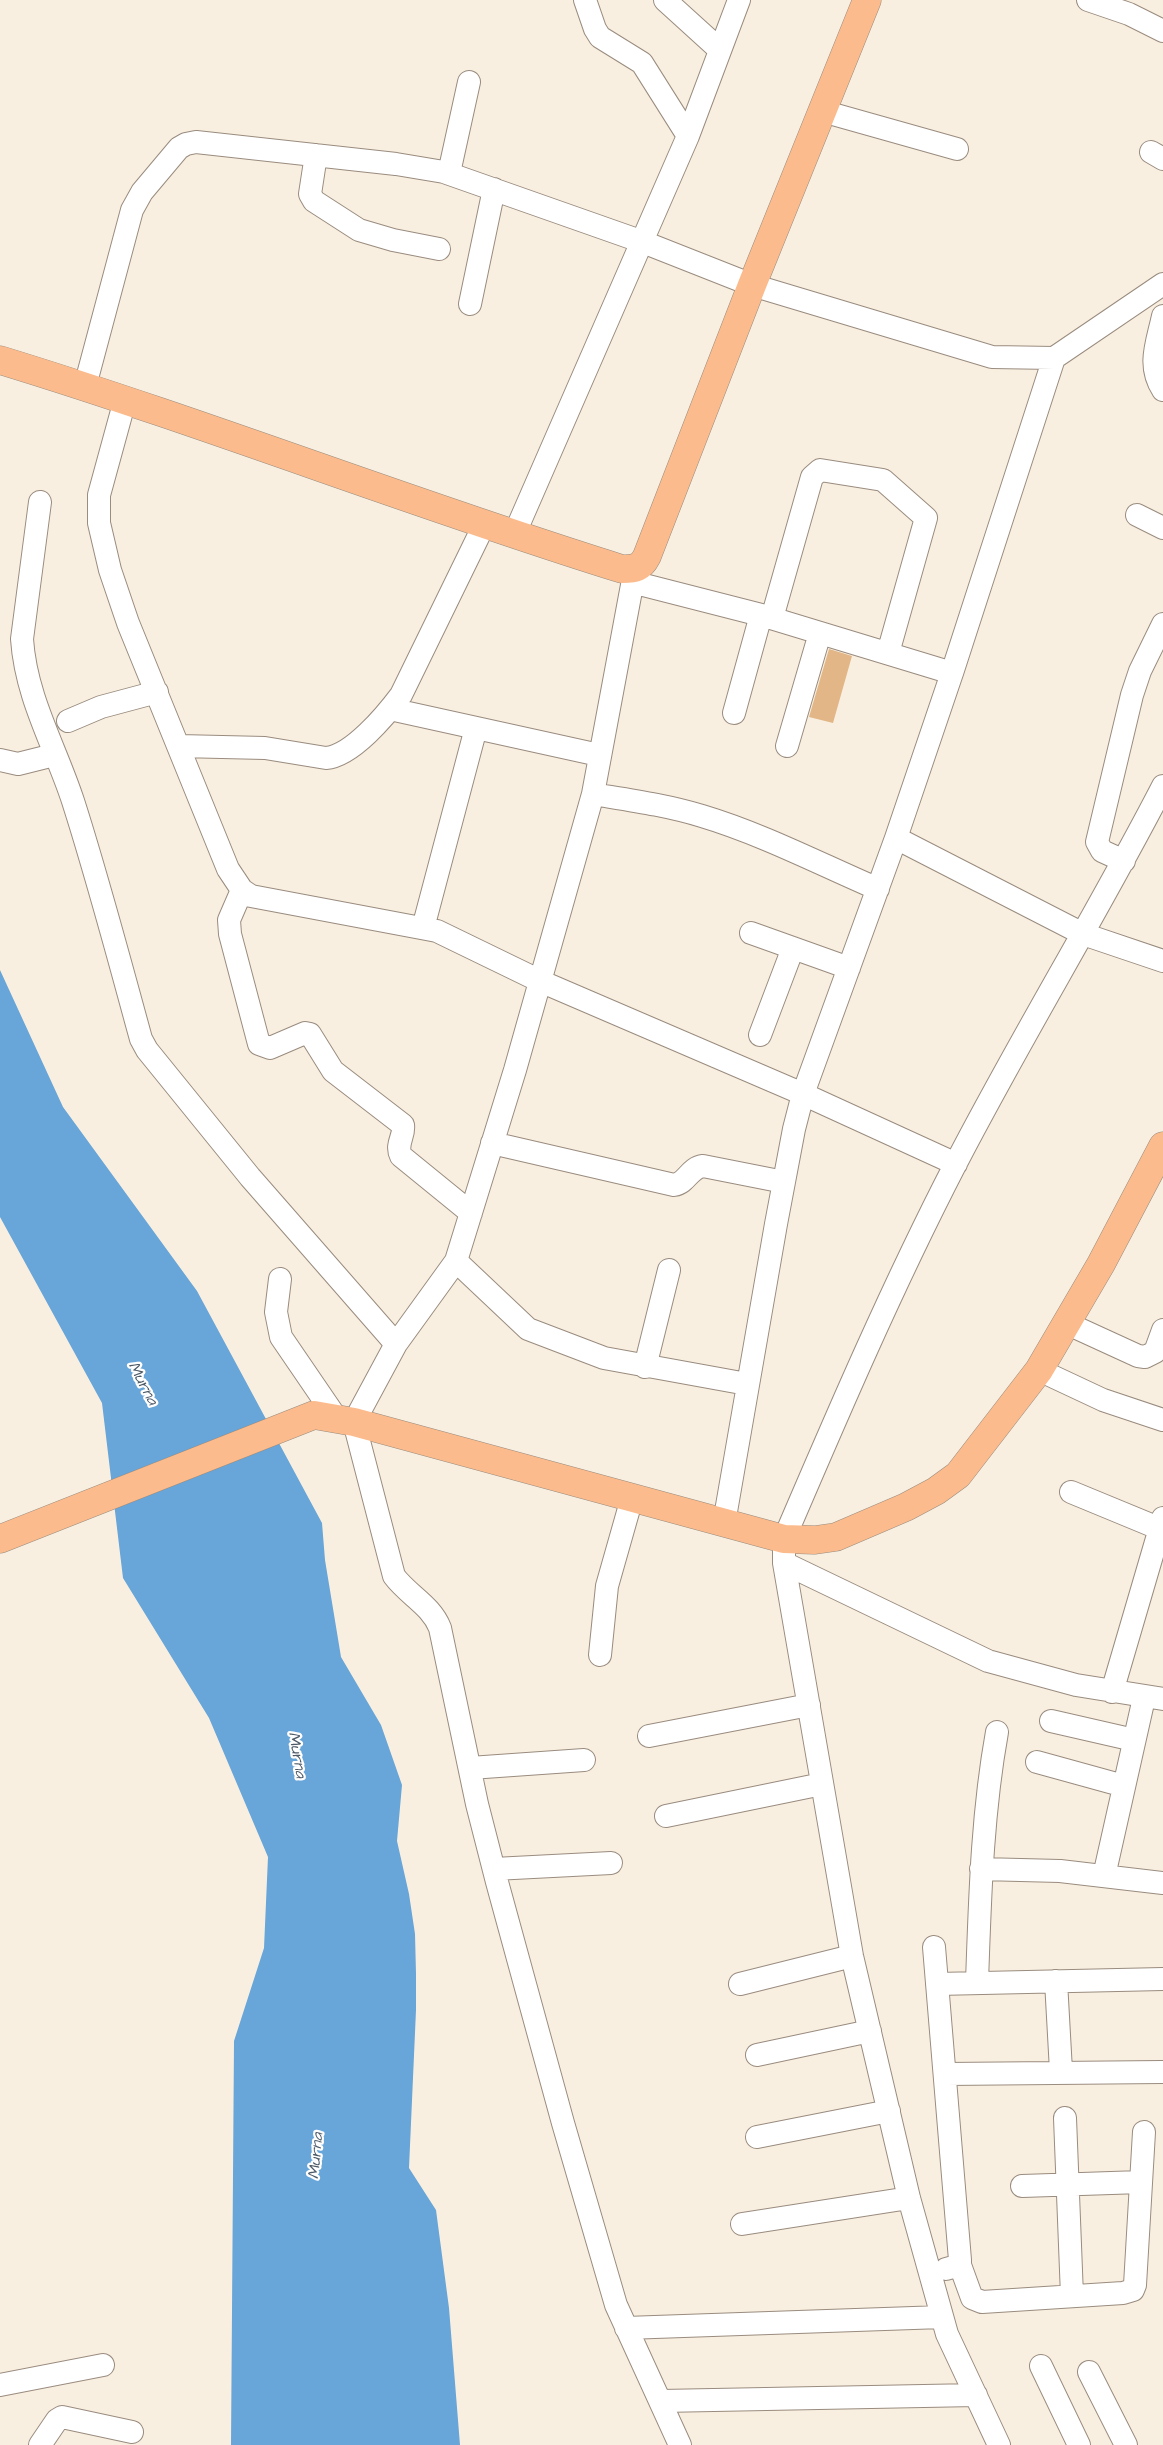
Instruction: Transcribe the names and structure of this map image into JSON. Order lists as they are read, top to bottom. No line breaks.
{"water":["Murna"]}
